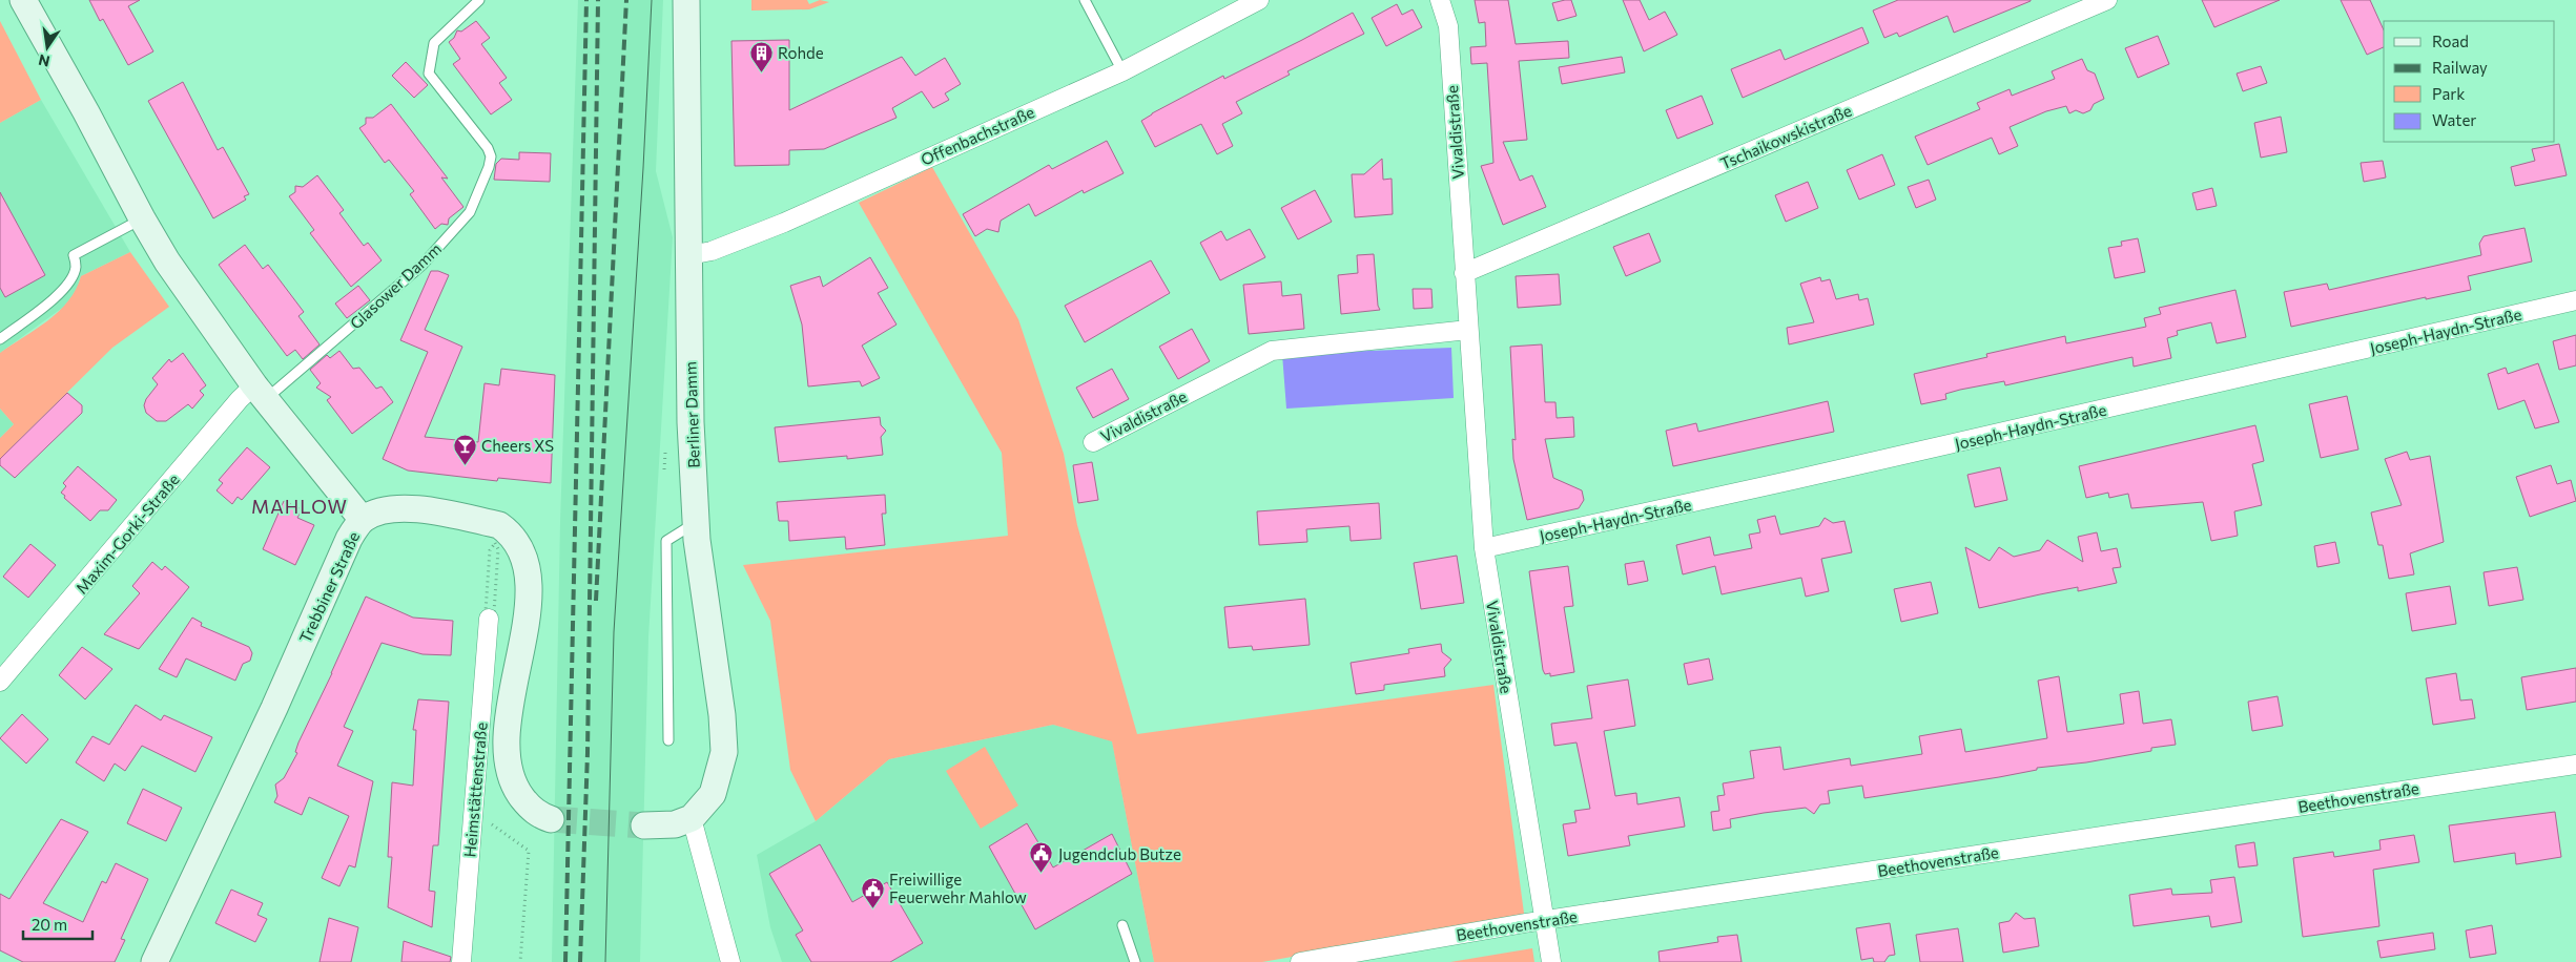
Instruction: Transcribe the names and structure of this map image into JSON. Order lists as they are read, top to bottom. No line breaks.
{"streets":{"main road":["Berliner Damm","Trebbiner Straße"],"street":["Vivaldistraße","Offenbachstraße","Tschaikowskistraße","Joseph-Haydn-Straße","Maxim-Gorki-Straße","Heimstättenstraße","Beethovenstraße"],"lane":["Glasower Damm"]},"crossings":[["Vivaldistraße","Tschaikowskistraße"],["Vivaldistraße","Joseph-Haydn-Straße"],["Vivaldistraße","Beethovenstraße"],["Offenbachstraße","Berliner Damm"],["Glasower Damm","Maxim-Gorki-Straße"]],"districts":["MAHLOW"],"places":{"building":["Rohde"],"bar":["Cheers XS"],"public building":["Jugendclub Butze","Freiwillige Feuerwehr Mahlow"]},"legend":["Road","Railway","Park","Water"],"scale_bar":"20 m","north":"bottom"}
